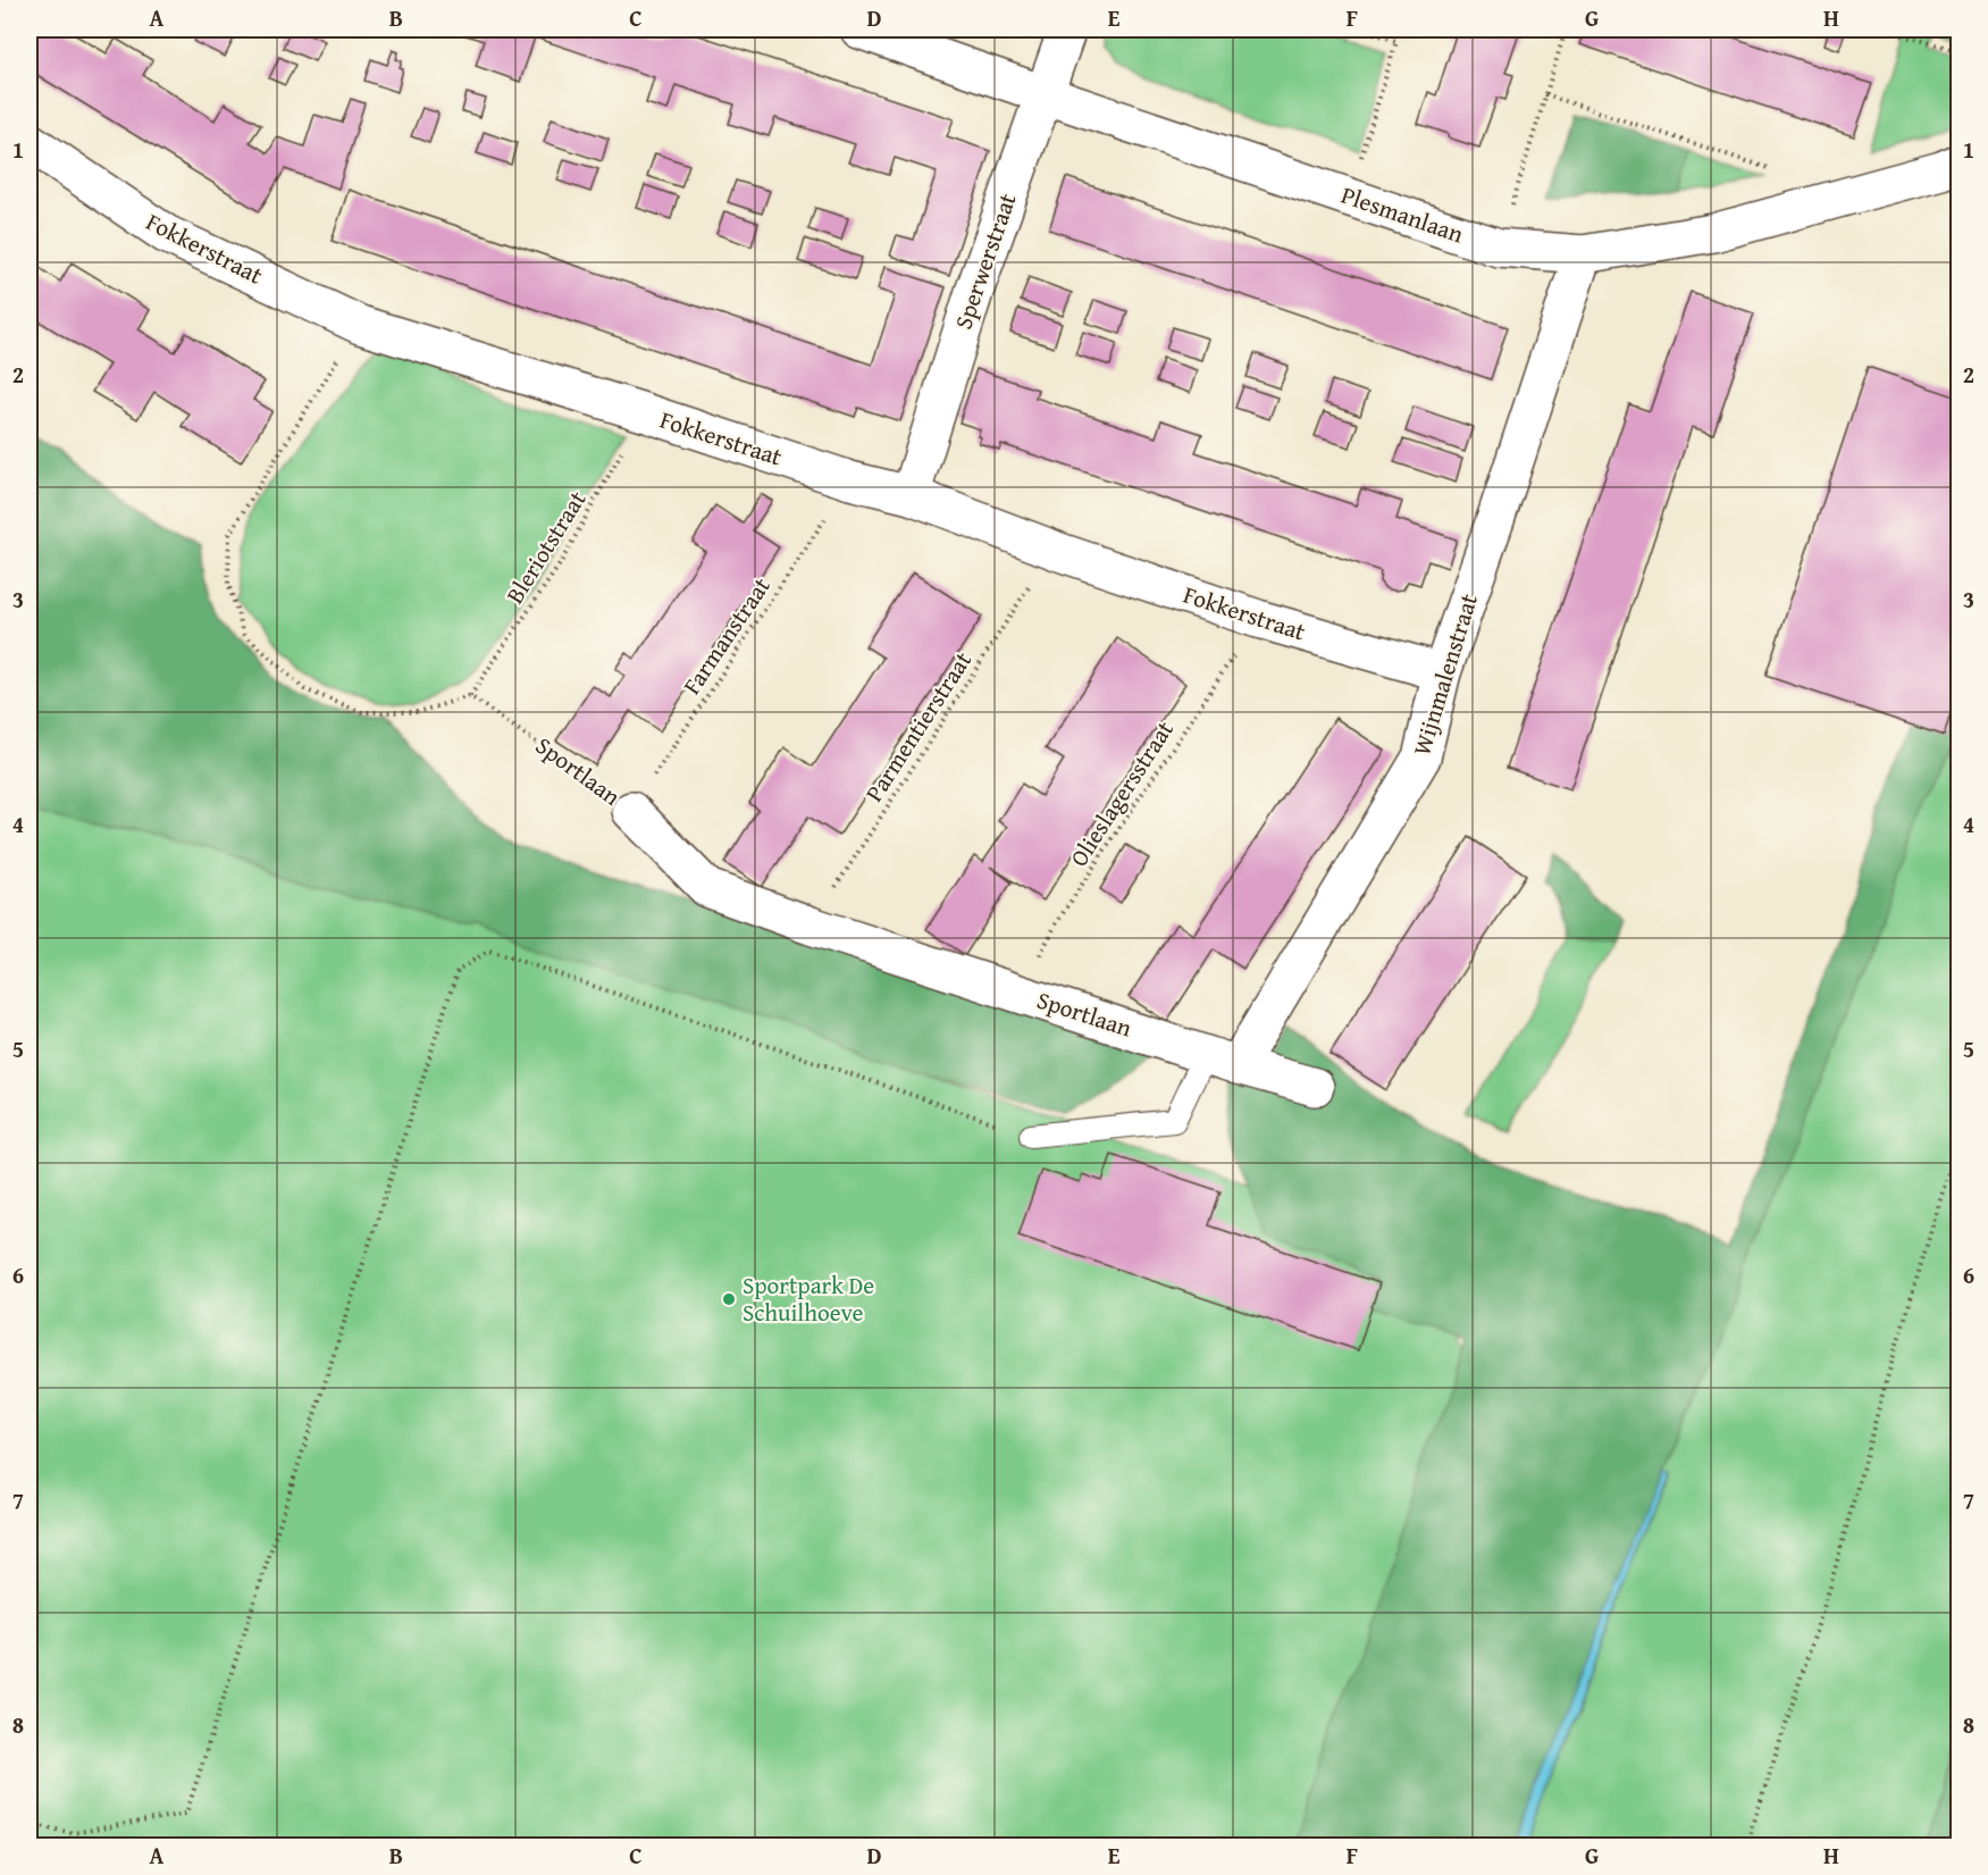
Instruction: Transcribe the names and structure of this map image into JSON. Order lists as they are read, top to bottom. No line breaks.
{"streets":{"street":["Plesmanlaan","Fokkerstraat","Sperwerstraat","Wijnmalenstraat","Sportlaan"],"path":["Bleriotstraat","Farmanstraat","Parmentierstraat","Olieslagersstraat"]},"crossings":[["Plesmanlaan","Sperwerstraat"],["Plesmanlaan","Wijnmalenstraat"],["Fokkerstraat","Sperwerstraat"],["Fokkerstraat","Bleriotstraat"],["Fokkerstraat","Farmanstraat"],["Fokkerstraat","Wijnmalenstraat"],["Fokkerstraat","Parmentierstraat"],["Fokkerstraat","Olieslagersstraat"],["Bleriotstraat","Sportlaan"],["Farmanstraat","Sportlaan"],["Wijnmalenstraat","Sportlaan"],["Parmentierstraat","Sportlaan"],["Sportlaan","Olieslagersstraat"]],"places":["Sportpark De Schuilhoeve"],"grid":{"columns":["A","B","C","D","E","F","G","H"],"rows":["1","2","3","4","5","6","7","8"]}}
